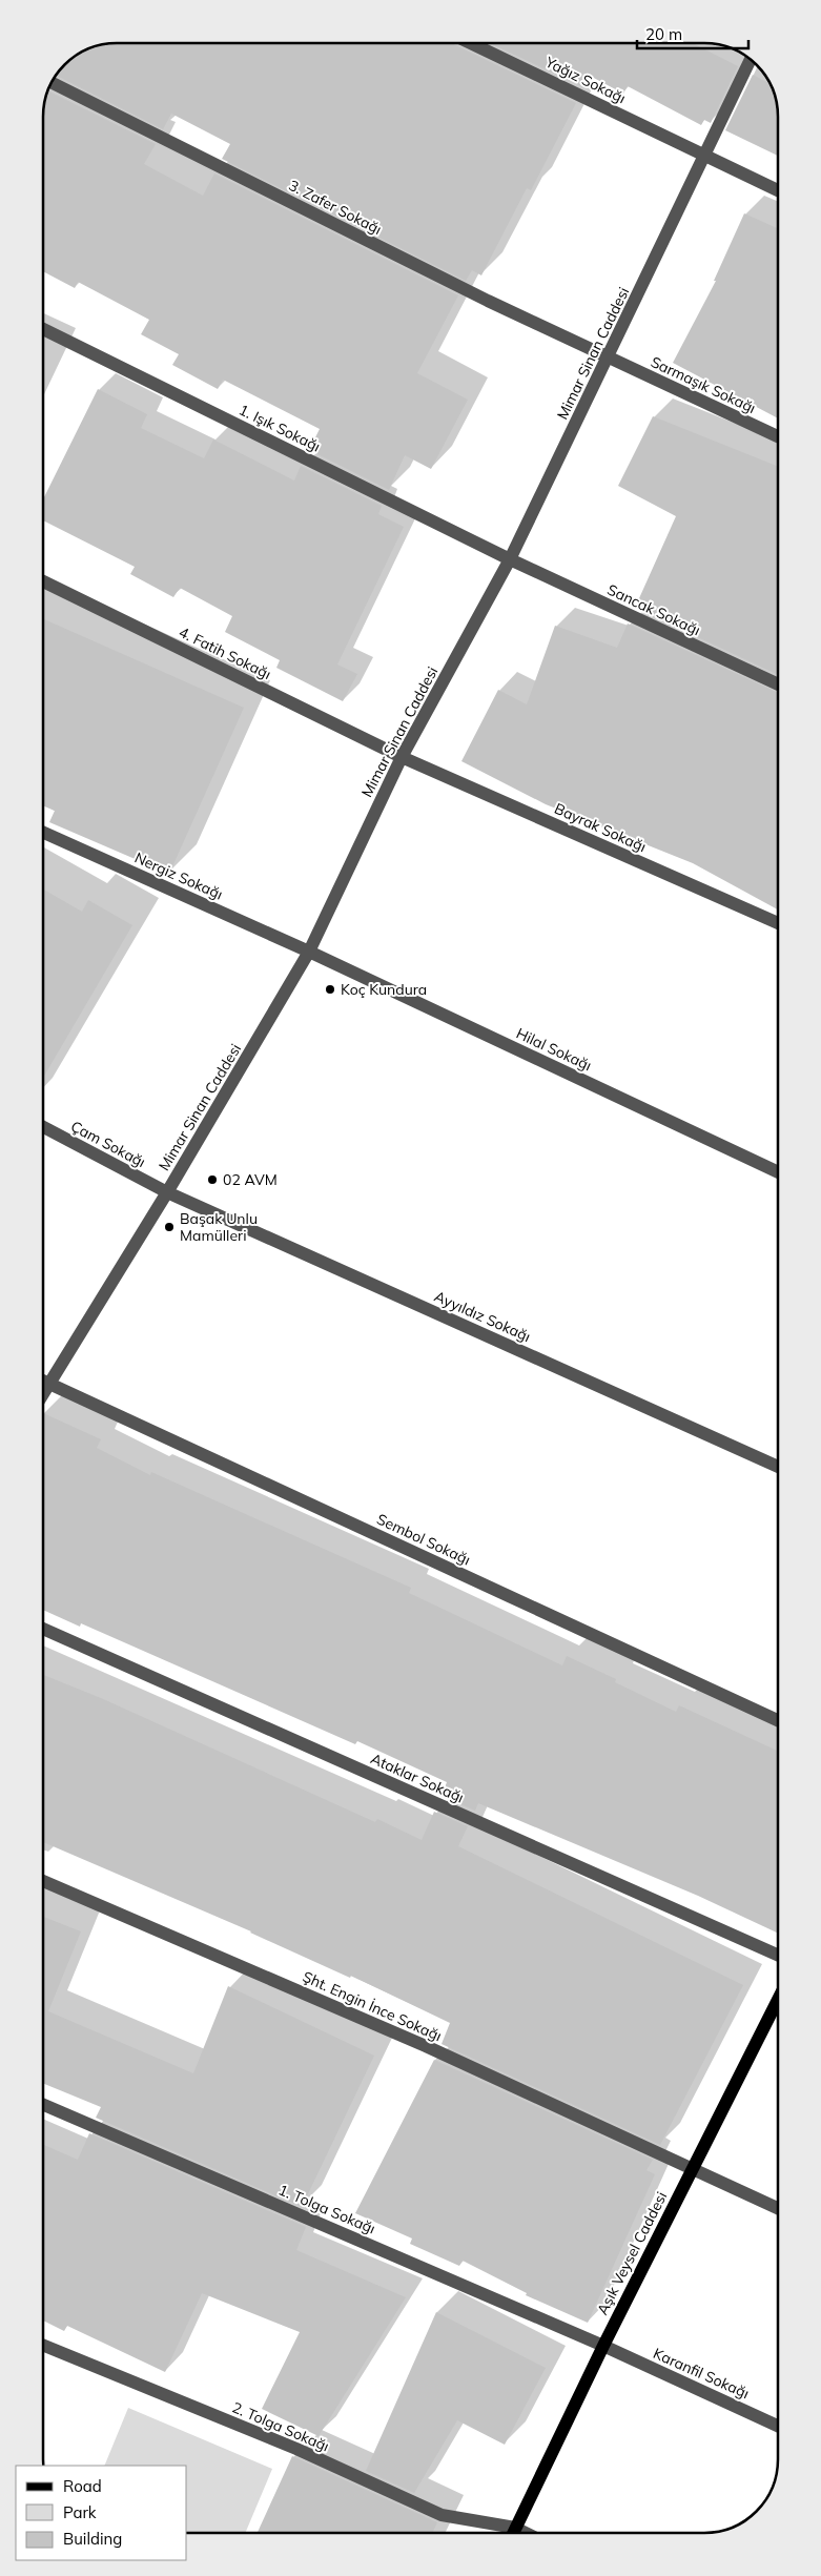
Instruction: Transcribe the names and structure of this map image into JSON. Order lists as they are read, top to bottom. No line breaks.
{"streets":{"main road":["Aşık Veysel Caddesi"],"street":["Yağız Sokağı","3. Zafer Sokağı","Mimar Sinan Caddesi","Sarmaşık Sokağı","1. Işık Sokağı","Sancak Sokağı","4. Fatih Sokağı","Bayrak Sokağı","Nergiz Sokağı","Hilal Sokağı","Çam Sokağı","Ayyıldız Sokağı","Sembol Sokağı","Ataklar Sokağı","Şht. Engin İnce Sokağı","1. Tolga Sokağı","Karanfil Sokağı","2. Tolga Sokağı"]},"crossings":[["Yağız Sokağı","Mimar Sinan Caddesi"],["3. Zafer Sokağı","Mimar Sinan Caddesi"],["3. Zafer Sokağı","Sarmaşık Sokağı"],["Mimar Sinan Caddesi","Sarmaşık Sokağı"],["Mimar Sinan Caddesi","1. Işık Sokağı"],["Mimar Sinan Caddesi","Sancak Sokağı"],["Mimar Sinan Caddesi","4. Fatih Sokağı"],["Mimar Sinan Caddesi","Bayrak Sokağı"],["Mimar Sinan Caddesi","Nergiz Sokağı"],["Mimar Sinan Caddesi","Hilal Sokağı"],["Mimar Sinan Caddesi","Çam Sokağı"],["Mimar Sinan Caddesi","Ayyıldız Sokağı"],["Mimar Sinan Caddesi","Sembol Sokağı"],["1. Işık Sokağı","Sancak Sokağı"],["4. Fatih Sokağı","Bayrak Sokağı"],["Nergiz Sokağı","Hilal Sokağı"],["Çam Sokağı","Ayyıldız Sokağı"],["Şht. Engin İnce Sokağı","Aşık Veysel Caddesi"],["1. Tolga Sokağı","Aşık Veysel Caddesi"],["1. Tolga Sokağı","Karanfil Sokağı"],["Aşık Veysel Caddesi","Karanfil Sokağı"]],"places":["Koç Kundura","02 AVM","Başak Unlu Mamülleri"],"legend":["Road","Park","Building"],"scale_bar":"20 m"}
